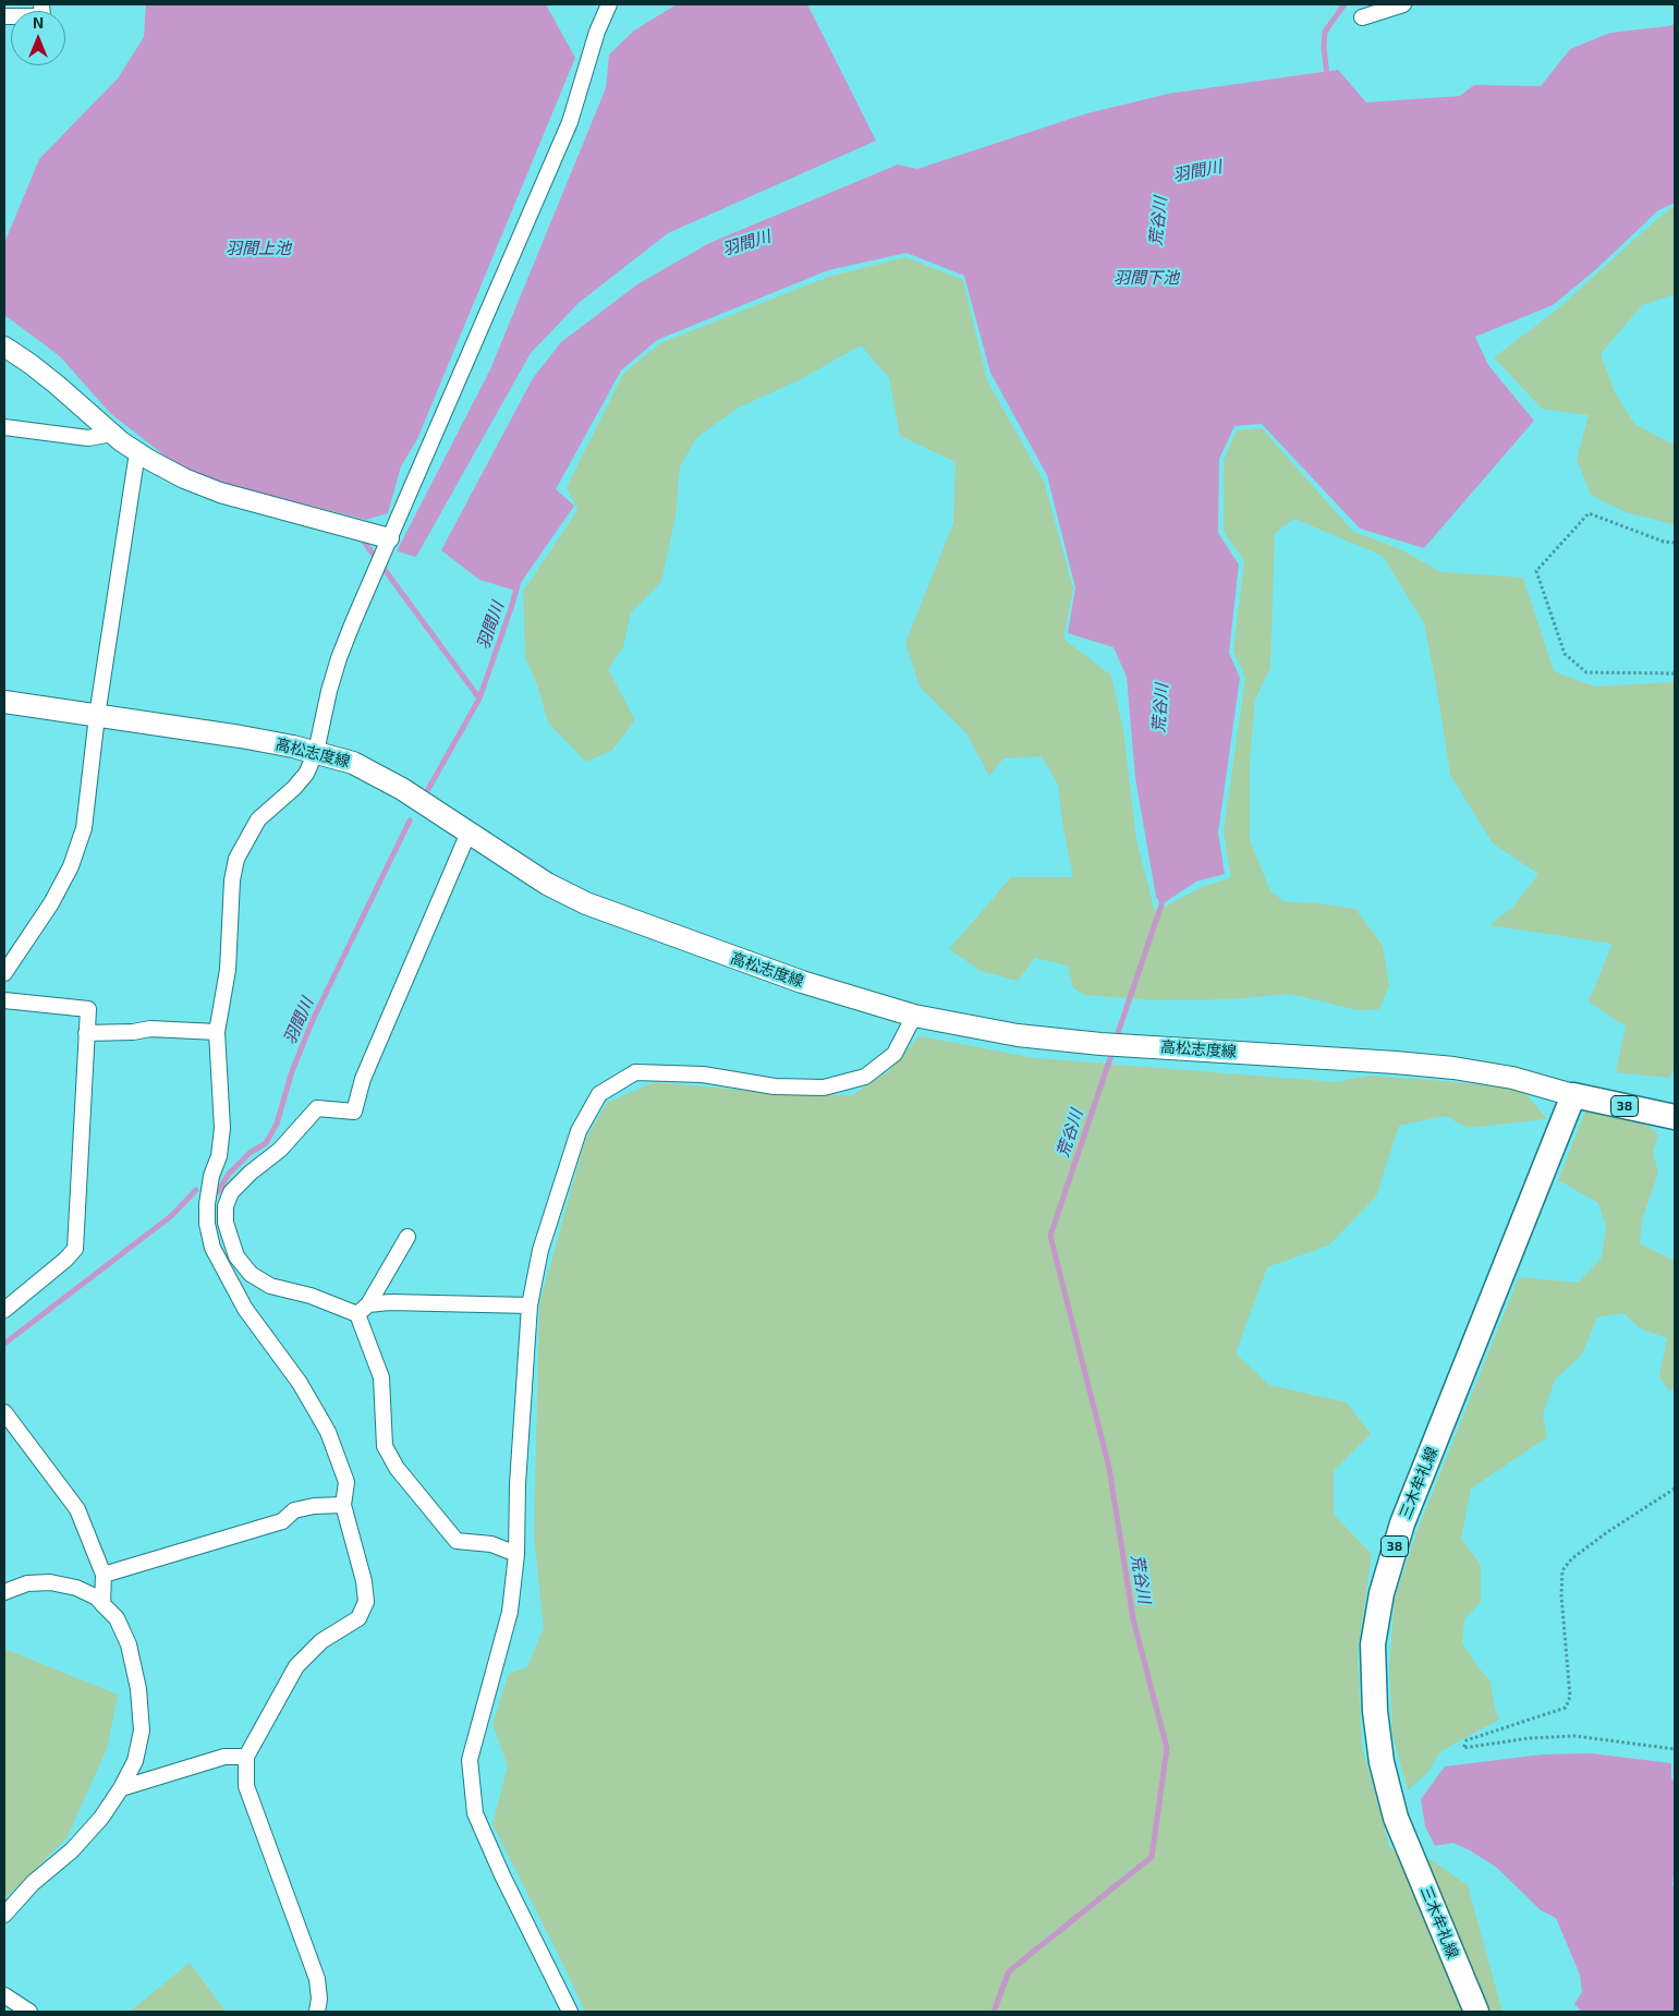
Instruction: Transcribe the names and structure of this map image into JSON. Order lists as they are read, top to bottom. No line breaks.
{"streets":{"main road":["高松志度線","38","三木牟礼線"]},"crossings":[["高松志度線","38"],["高松志度線","三木牟礼線"],["38","三木牟礼線"]],"water":["羽間川","荒谷川","羽間上池","羽間下池"],"north":"top"}
